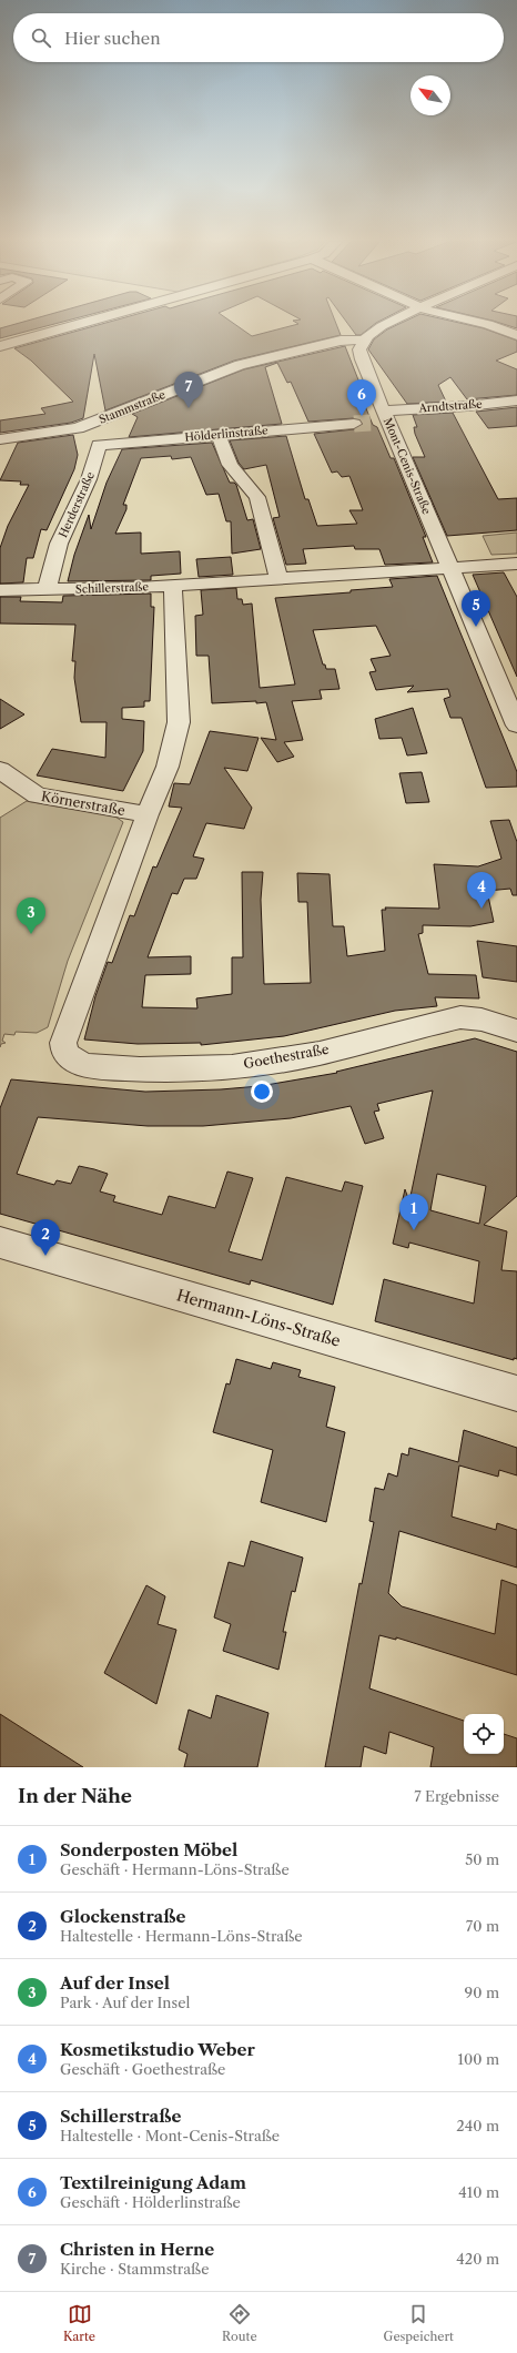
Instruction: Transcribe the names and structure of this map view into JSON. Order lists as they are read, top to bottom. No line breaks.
{"streets":{"street":["Arndtstraße","Stammstraße","Hölderlinstraße","Mont-Cenis-Straße","Herderstraße","Schillerstraße","Körnerstraße","Goethestraße","Hermann-Löns-Straße"]},"crossings":[["Arndtstraße","Mont-Cenis-Straße"],["Stammstraße","Mont-Cenis-Straße"],["Hölderlinstraße","Herderstraße"],["Mont-Cenis-Straße","Schillerstraße"],["Herderstraße","Schillerstraße"],["Körnerstraße","Goethestraße"]],"north":"top left","page":{"search":"Hier suchen","pins":["7","6","5","4","3","1","2"],"heading":["In der Nähe","7 Ergebnisse"],"list":[{"mark":"1","name":"Sonderposten Möbel","note":"Geschäft · Hermann-Löns-Straße","value":"50 m"},{"mark":"2","name":"Glockenstraße","note":"Haltestelle · Hermann-Löns-Straße","value":"70 m"},{"mark":"3","name":"Auf der Insel","note":"Park · Auf der Insel","value":"90 m"},{"mark":"4","name":"Kosmetikstudio Weber","note":"Geschäft · Goethestraße","value":"100 m"},{"mark":"5","name":"Schillerstraße","note":"Haltestelle · Mont-Cenis-Straße","value":"240 m"},{"mark":"6","name":"Textilreinigung Adam","note":"Geschäft · Hölderlinstraße","value":"410 m"},{"mark":"7","name":"Christen in Herne","note":"Kirche · Stammstraße","value":"420 m"}],"nav":["Karte","Route","Gespeichert"]}}
